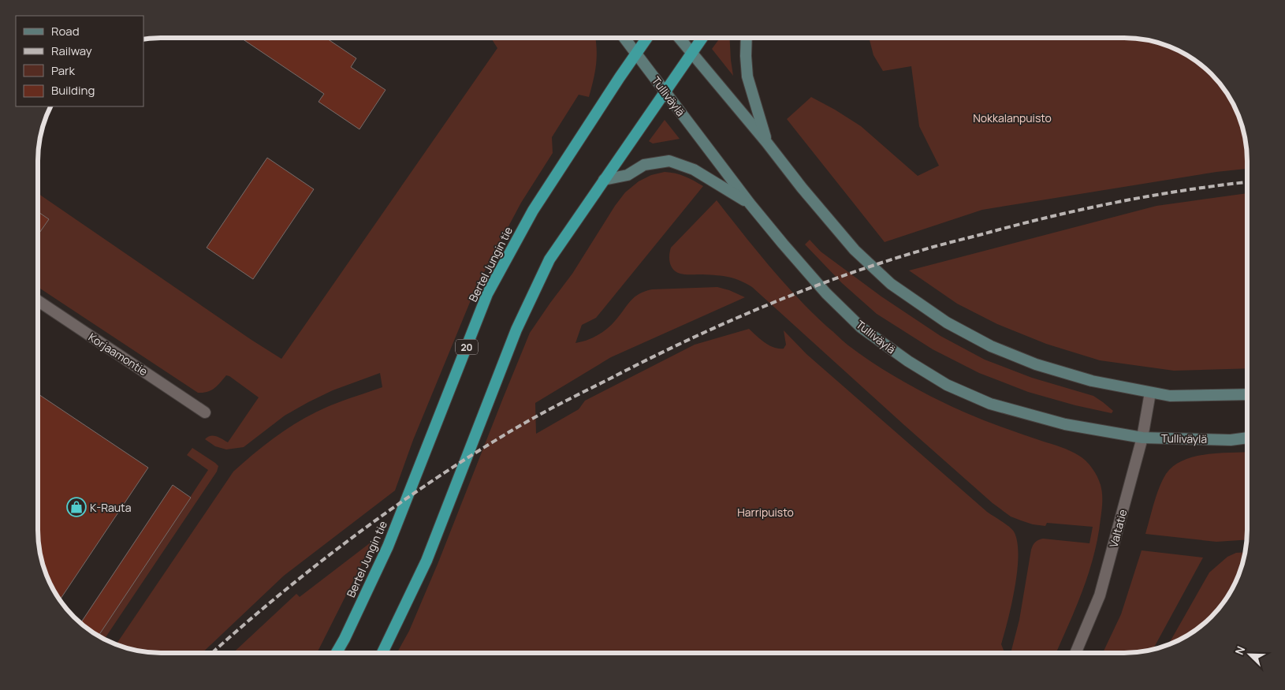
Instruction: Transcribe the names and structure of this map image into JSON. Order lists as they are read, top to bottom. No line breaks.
{"streets":{"highway":["Bertel Jungin tie","20"],"main road":["Tulliväylä"],"street":["Korjaamontie","Valtatie"]},"crossings":[["Tulliväylä","Bertel Jungin tie"],["Tulliväylä","Valtatie"]],"parks":["Nokkalanpuisto","Harripuisto"],"places":{"shop":["K-Rauta"]},"legend":["Road","Railway","Park","Building"],"north":"top left"}
